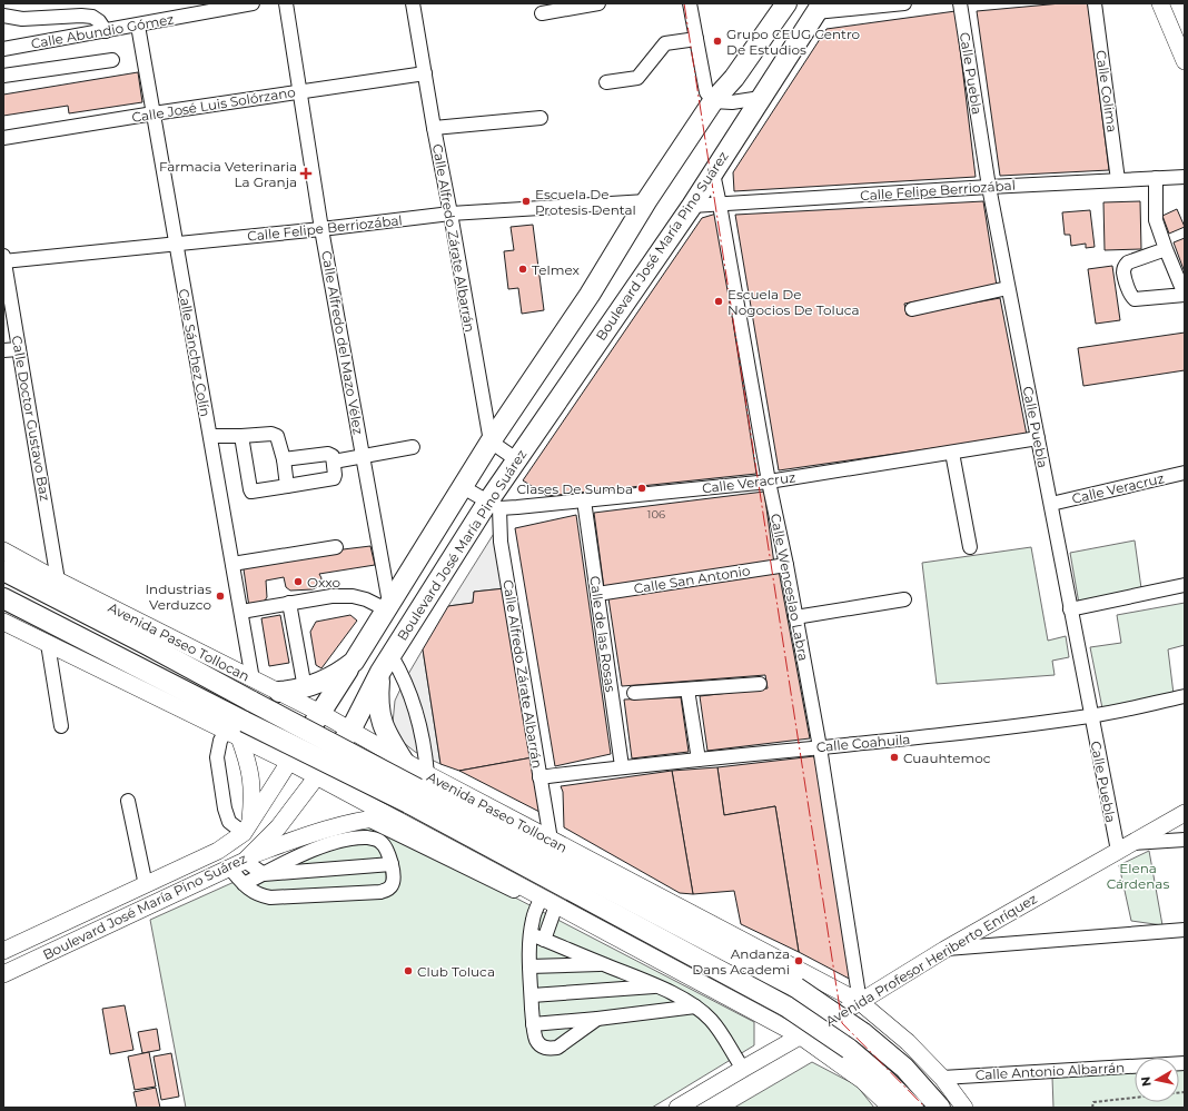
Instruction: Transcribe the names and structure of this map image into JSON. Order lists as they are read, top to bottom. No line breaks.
{"streets":{"highway":["Boulevard José María Pino Suárez","Avenida Paseo Tollocan"],"main road":["Avenida Profesor Heriberto Enríquez"],"street":["Calle Abundio Gómez","Calle Puebla","Calle Colima","Calle José Luis Solórzano","Calle Felipe Berriozábal","Calle Alfredo Zárate Albarrán","Calle Alfredo del Mazo Vélez","Calle Sánchez Colín","Calle Doctor Gustavo Baz","Calle Veracruz","Calle San Antonio","Calle Wenceslao Labra","Calle de las Rosas","Calle Coahuila","Calle Antonio Albarrán"]},"crossings":[["Calle Abundio Gómez","Calle Sánchez Colín"],["Calle Puebla","Calle Felipe Berriozábal"],["Calle Puebla","Calle Veracruz"],["Calle Puebla","Calle Coahuila"],["Calle Puebla","Avenida Profesor Heriberto Enríquez"],["Calle Colima","Calle Felipe Berriozábal"],["Calle José Luis Solórzano","Calle Alfredo Zárate Albarrán"],["Calle José Luis Solórzano","Calle Alfredo del Mazo Vélez"],["Calle José Luis Solórzano","Calle Sánchez Colín"],["Calle Felipe Berriozábal","Calle Alfredo Zárate Albarrán"],["Calle Felipe Berriozábal","Boulevard José María Pino Suárez"],["Calle Felipe Berriozábal","Calle Alfredo del Mazo Vélez"],["Calle Felipe Berriozábal","Calle Sánchez Colín"],["Calle Felipe Berriozábal","Calle Doctor Gustavo Baz"],["Calle Felipe Berriozábal","Calle Wenceslao Labra"],["Calle Alfredo Zárate Albarrán","Boulevard José María Pino Suárez"],["Calle Alfredo Zárate Albarrán","Calle Veracruz"],["Calle Alfredo Zárate Albarrán","Avenida Paseo Tollocan"],["Calle Alfredo Zárate Albarrán","Calle Coahuila"],["Boulevard José María Pino Suárez","Calle Alfredo del Mazo Vélez"],["Boulevard José María Pino Suárez","Calle Veracruz"],["Boulevard José María Pino Suárez","Calle Wenceslao Labra"],["Boulevard José María Pino Suárez","Avenida Paseo Tollocan"],["Calle Sánchez Colín","Avenida Paseo Tollocan"],["Calle Doctor Gustavo Baz","Avenida Paseo Tollocan"],["Calle Veracruz","Calle Wenceslao Labra"],["Calle Veracruz","Calle de las Rosas"],["Calle San Antonio","Calle Wenceslao Labra"],["Calle San Antonio","Calle de las Rosas"],["Calle Wenceslao Labra","Avenida Paseo Tollocan"],["Calle Wenceslao Labra","Calle Coahuila"],["Calle Wenceslao Labra","Avenida Profesor Heriberto Enríquez"],["Calle de las Rosas","Calle Coahuila"],["Avenida Paseo Tollocan","Avenida Profesor Heriberto Enríquez"],["Avenida Paseo Tollocan","Calle Antonio Albarrán"]],"parks":["Elena Cárdenas"],"places":{"other":["Grupo CEUG Centro De Estudios","Escuela De Protesis Dental","Telmex","Escuela De Nogocios De Toluca","Clases De Sumba","Oxxo","Industrias Verduzco","Cuauhtemoc","Andanza Dans Academi","Club Toluca"],"health":["Farmacia Veterinaria La Granja"]},"house_numbers":["106"],"north":"left"}
